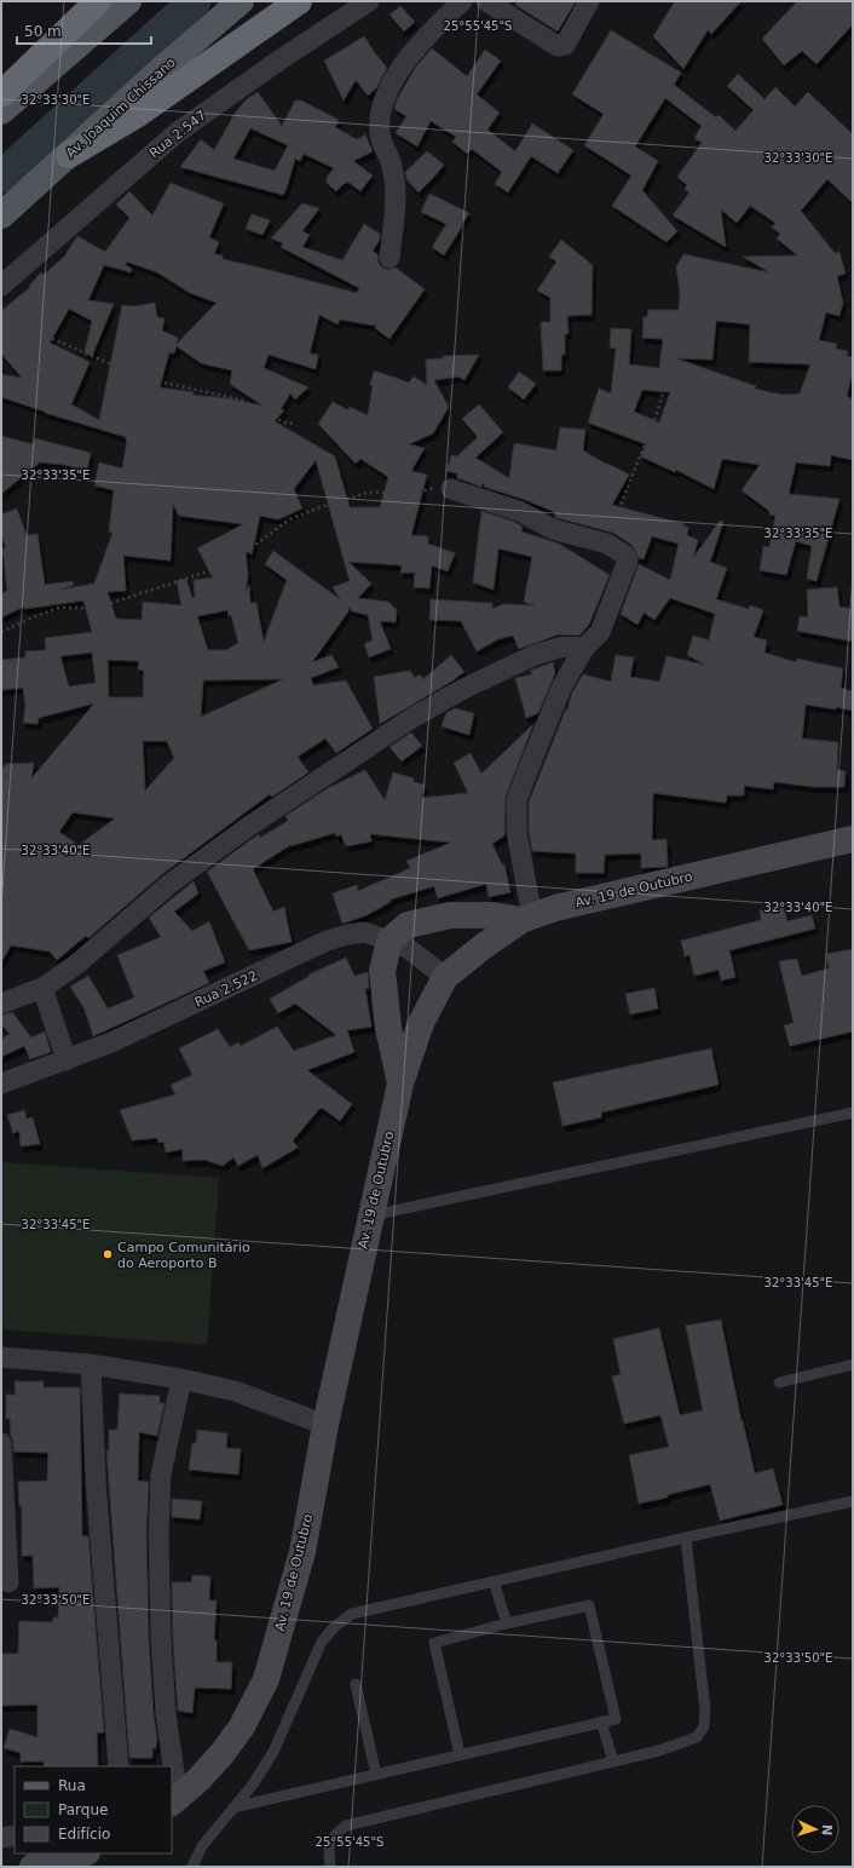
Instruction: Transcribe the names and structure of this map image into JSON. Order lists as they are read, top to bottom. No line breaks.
{"streets":{"main road":["Av. Joaquim Chissano"],"street":["Rua 2.547","Av. 19 de Outubro","Rua 2.522"]},"crossings":[["Av. 19 de Outubro","Rua 2.522"]],"places":["Campo Comunitário do Aeroporto B"],"legend":["Rua","Parque","Edifício"],"scale_bar":"50 m","north":"right","coordinates":["25°55'45\"S","32°33'30\"E","32°33'35\"E","32°33'40\"E","32°33'45\"E","32°33'50\"E"]}
